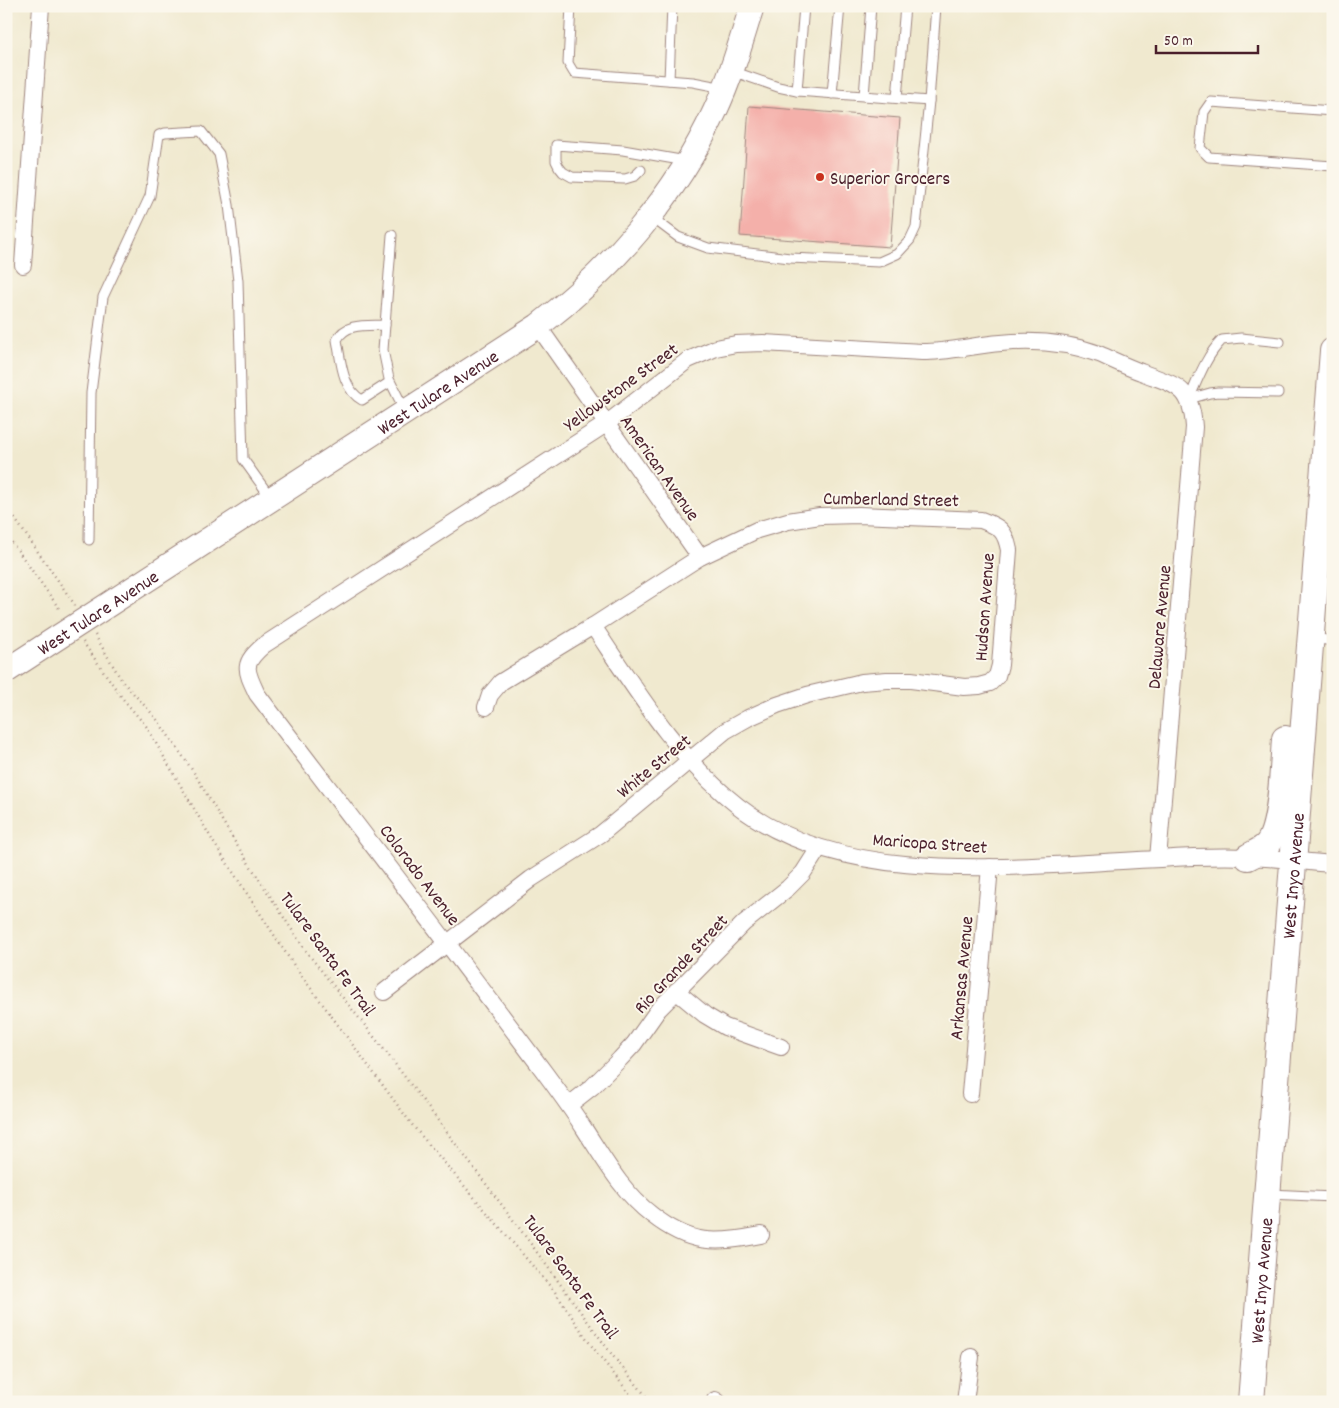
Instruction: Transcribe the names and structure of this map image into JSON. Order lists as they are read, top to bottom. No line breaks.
{"streets":{"main road":["West Tulare Avenue","West Inyo Avenue"],"street":["Yellowstone Street","American Avenue","Cumberland Street","Hudson Avenue","Delaware Avenue","White Street","Maricopa Street","Colorado Avenue","Rio Grande Street","Arkansas Avenue"],"path":["Tulare Santa Fe Trail"]},"crossings":[["Yellowstone Street","American Avenue"],["Yellowstone Street","Delaware Avenue"],["Yellowstone Street","Colorado Avenue"],["West Tulare Avenue","American Avenue"],["West Tulare Avenue","Tulare Santa Fe Trail"],["American Avenue","Cumberland Street"],["Cumberland Street","Hudson Avenue"],["Cumberland Street","Maricopa Street"],["Hudson Avenue","White Street"],["Delaware Avenue","Maricopa Street"],["White Street","Maricopa Street"],["White Street","Colorado Avenue"],["Maricopa Street","West Inyo Avenue"],["Maricopa Street","Rio Grande Street"],["Maricopa Street","Arkansas Avenue"],["Colorado Avenue","Rio Grande Street"]],"places":["Superior Grocers"],"scale_bar":"50 m"}
